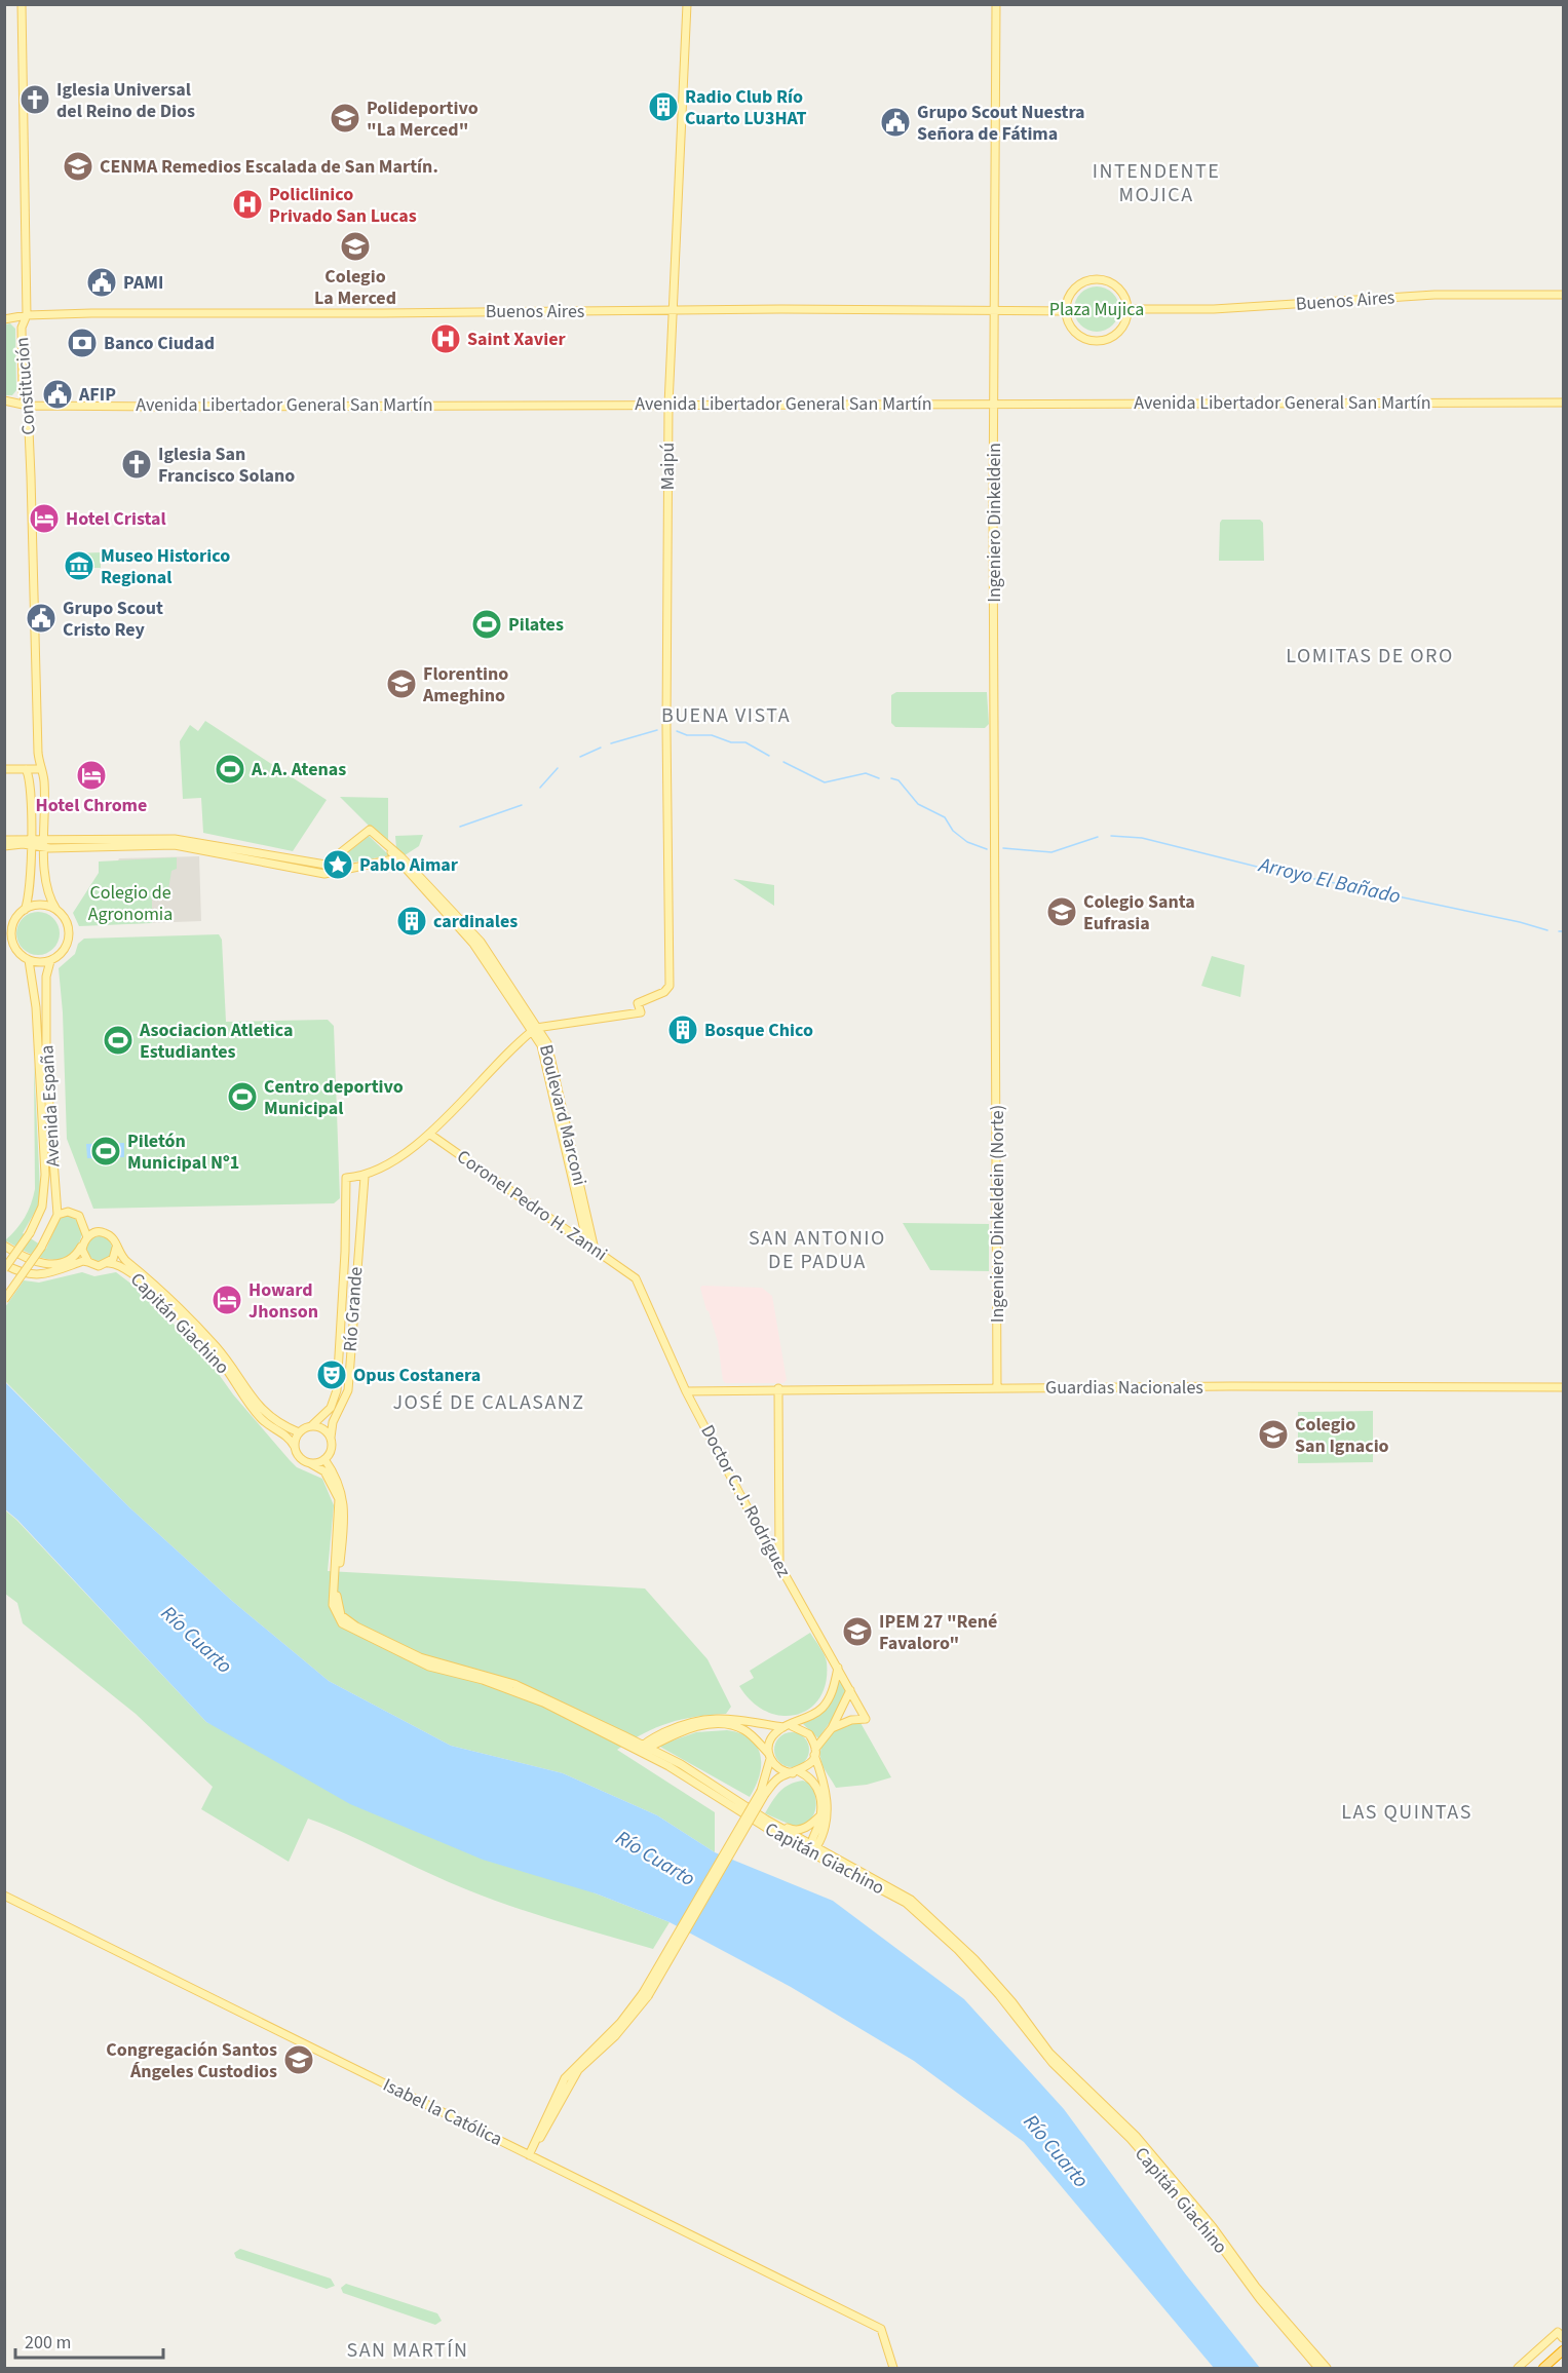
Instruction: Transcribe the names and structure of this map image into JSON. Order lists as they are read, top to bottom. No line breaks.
{"streets":{"main road":["Buenos Aires","Constitución","Avenida Libertador General San Martín","Maipú","Ingeniero Dinkeldein","Avenida España","Boulevard Marconi","Coronel Pedro H. Zanni","Ingeniero Dinkeldein (Norte)","Río Grande","Capitán Giachino","Guardias Nacionales","Doctor C. J. Rodríguez","Isabel la Católica"]},"crossings":[["Buenos Aires","Constitución"],["Buenos Aires","Maipú"],["Buenos Aires","Ingeniero Dinkeldein"],["Constitución","Avenida Libertador General San Martín"],["Avenida Libertador General San Martín","Maipú"],["Avenida Libertador General San Martín","Ingeniero Dinkeldein"],["Maipú","Boulevard Marconi"],["Ingeniero Dinkeldein","Ingeniero Dinkeldein (Norte)"],["Boulevard Marconi","Coronel Pedro H. Zanni"],["Coronel Pedro H. Zanni","Doctor C. J. Rodríguez"],["Ingeniero Dinkeldein (Norte)","Guardias Nacionales"],["Río Grande","Capitán Giachino"],["Guardias Nacionales","Doctor C. J. Rodríguez"]],"districts":["INTENDENTE MOJICA","LOMITAS DE ORO","BUENA VISTA","SAN ANTONIO DE PADUA","JOSÉ DE CALASANZ","LAS QUINTAS","SAN MARTÍN"],"water":["Arroyo El Bañado","Río Cuarto"],"parks":["Plaza Mujica","Colegio de Agronomia"],"places":{"church":["Iglesia Universal del Reino de Dios","Iglesia San Francisco Solano"],"building":["Radio Club Río Cuarto LU3HAT","cardinales","Bosque Chico"],"school or university":["Polideportivo \"La Merced\"","CENMA Remedios Escalada de San Martín.","Colegio La Merced","Florentino Ameghino","Colegio Santa Eufrasia","Colegio San Ignacio","IPEM 27 \"René Favaloro\"","Congregación Santos Ángeles Custodios"],"public building":["Grupo Scout Nuestra Señora de Fátima","PAMI","AFIP","Grupo Scout Cristo Rey"],"hospital":["Policlinico Privado San Lucas","Saint Xavier"],"bank":["Banco Ciudad"],"hotel":["Hotel Cristal","Hotel Chrome","Howard Jhonson"],"museum":["Museo Historico Regional"],"sports":["Pilates","A. A. Atenas","Asociacion Atletica Estudiantes","Centro deportivo Municipal","Piletón Municipal Nº1"],"place":["Pablo Aimar"],"theatre":["Opus Costanera"]},"scale_bar":"200 m"}
